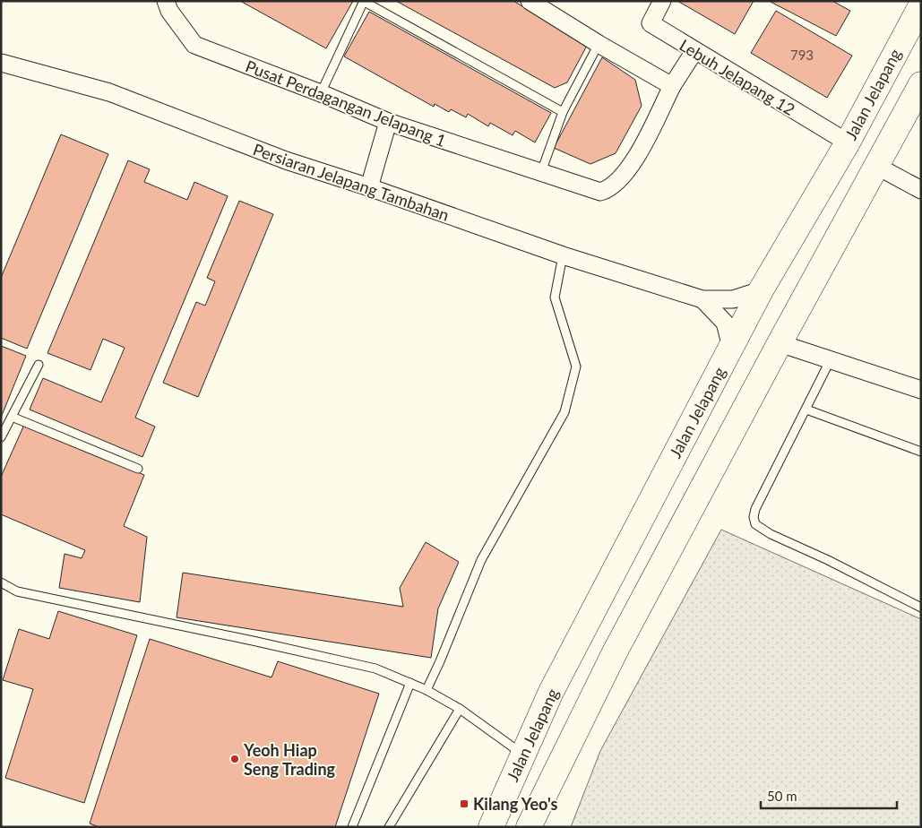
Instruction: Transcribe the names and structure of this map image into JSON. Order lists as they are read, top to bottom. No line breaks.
{"streets":{"main road":["Jalan Jelapang"],"street":["Lebuh Jelapang 12","Pusat Perdagangan Jelapang 1","Persiaran Jelapang Tambahan"]},"crossings":[["Lebuh Jelapang 12","Jalan Jelapang"],["Jalan Jelapang","Persiaran Jelapang Tambahan"]],"places":{"other":["Yeoh Hiap Seng Trading"],"transit":["Kilang Yeo's"]},"house_numbers":["793"],"scale_bar":"50 m"}
